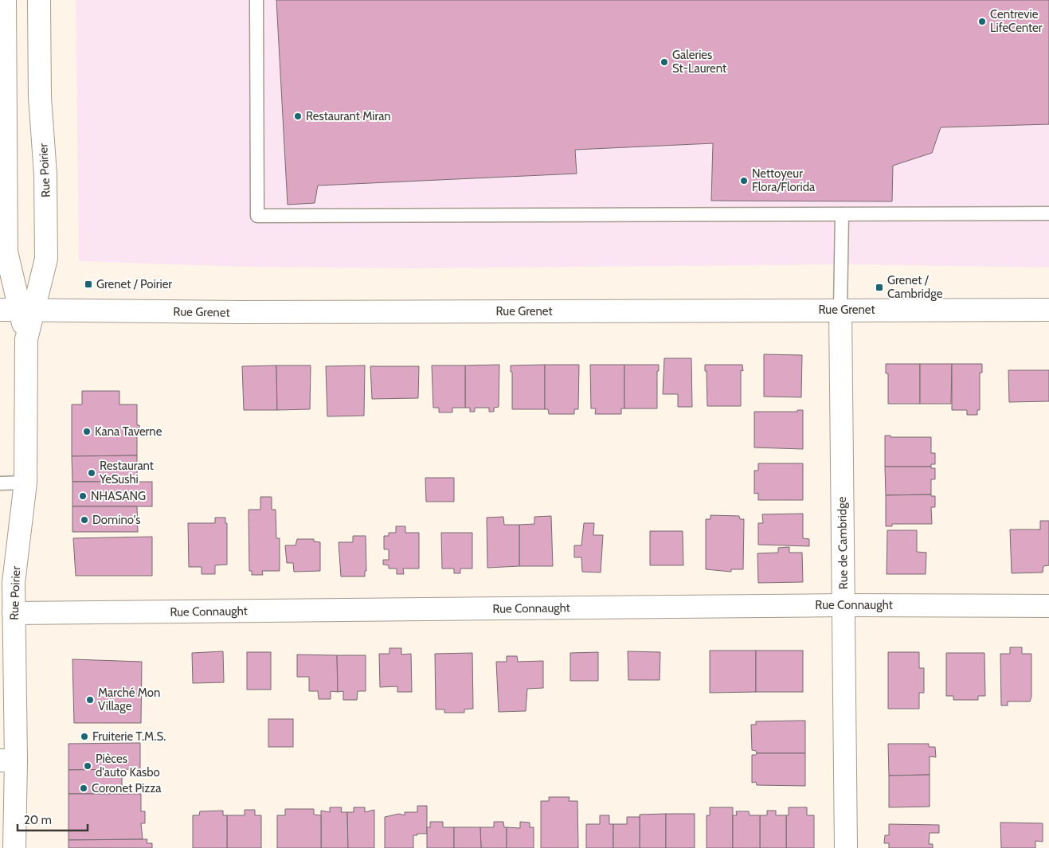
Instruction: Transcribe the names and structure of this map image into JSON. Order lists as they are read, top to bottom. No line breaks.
{"streets":{"street":["Rue Poirier","Rue Grenet","Rue de Cambridge","Rue Connaught"]},"crossings":[["Rue Poirier","Rue Grenet"],["Rue Poirier","Rue Connaught"],["Rue Grenet","Rue de Cambridge"],["Rue de Cambridge","Rue Connaught"]],"places":{"other":["Centrevie LifeCenter","Galeries St-Laurent","Restaurant Miran","Nettoyeur Flora/Florida","Kana Taverne","Restaurant YeSushi","NHASANG","Domino's","Marché Mon Village","Fruiterie T.M.S.","Pièces d'auto Kasbo","Coronet Pizza"],"transit":["Grenet / Poirier","Grenet / Cambridge"]},"scale_bar":"20 m"}
